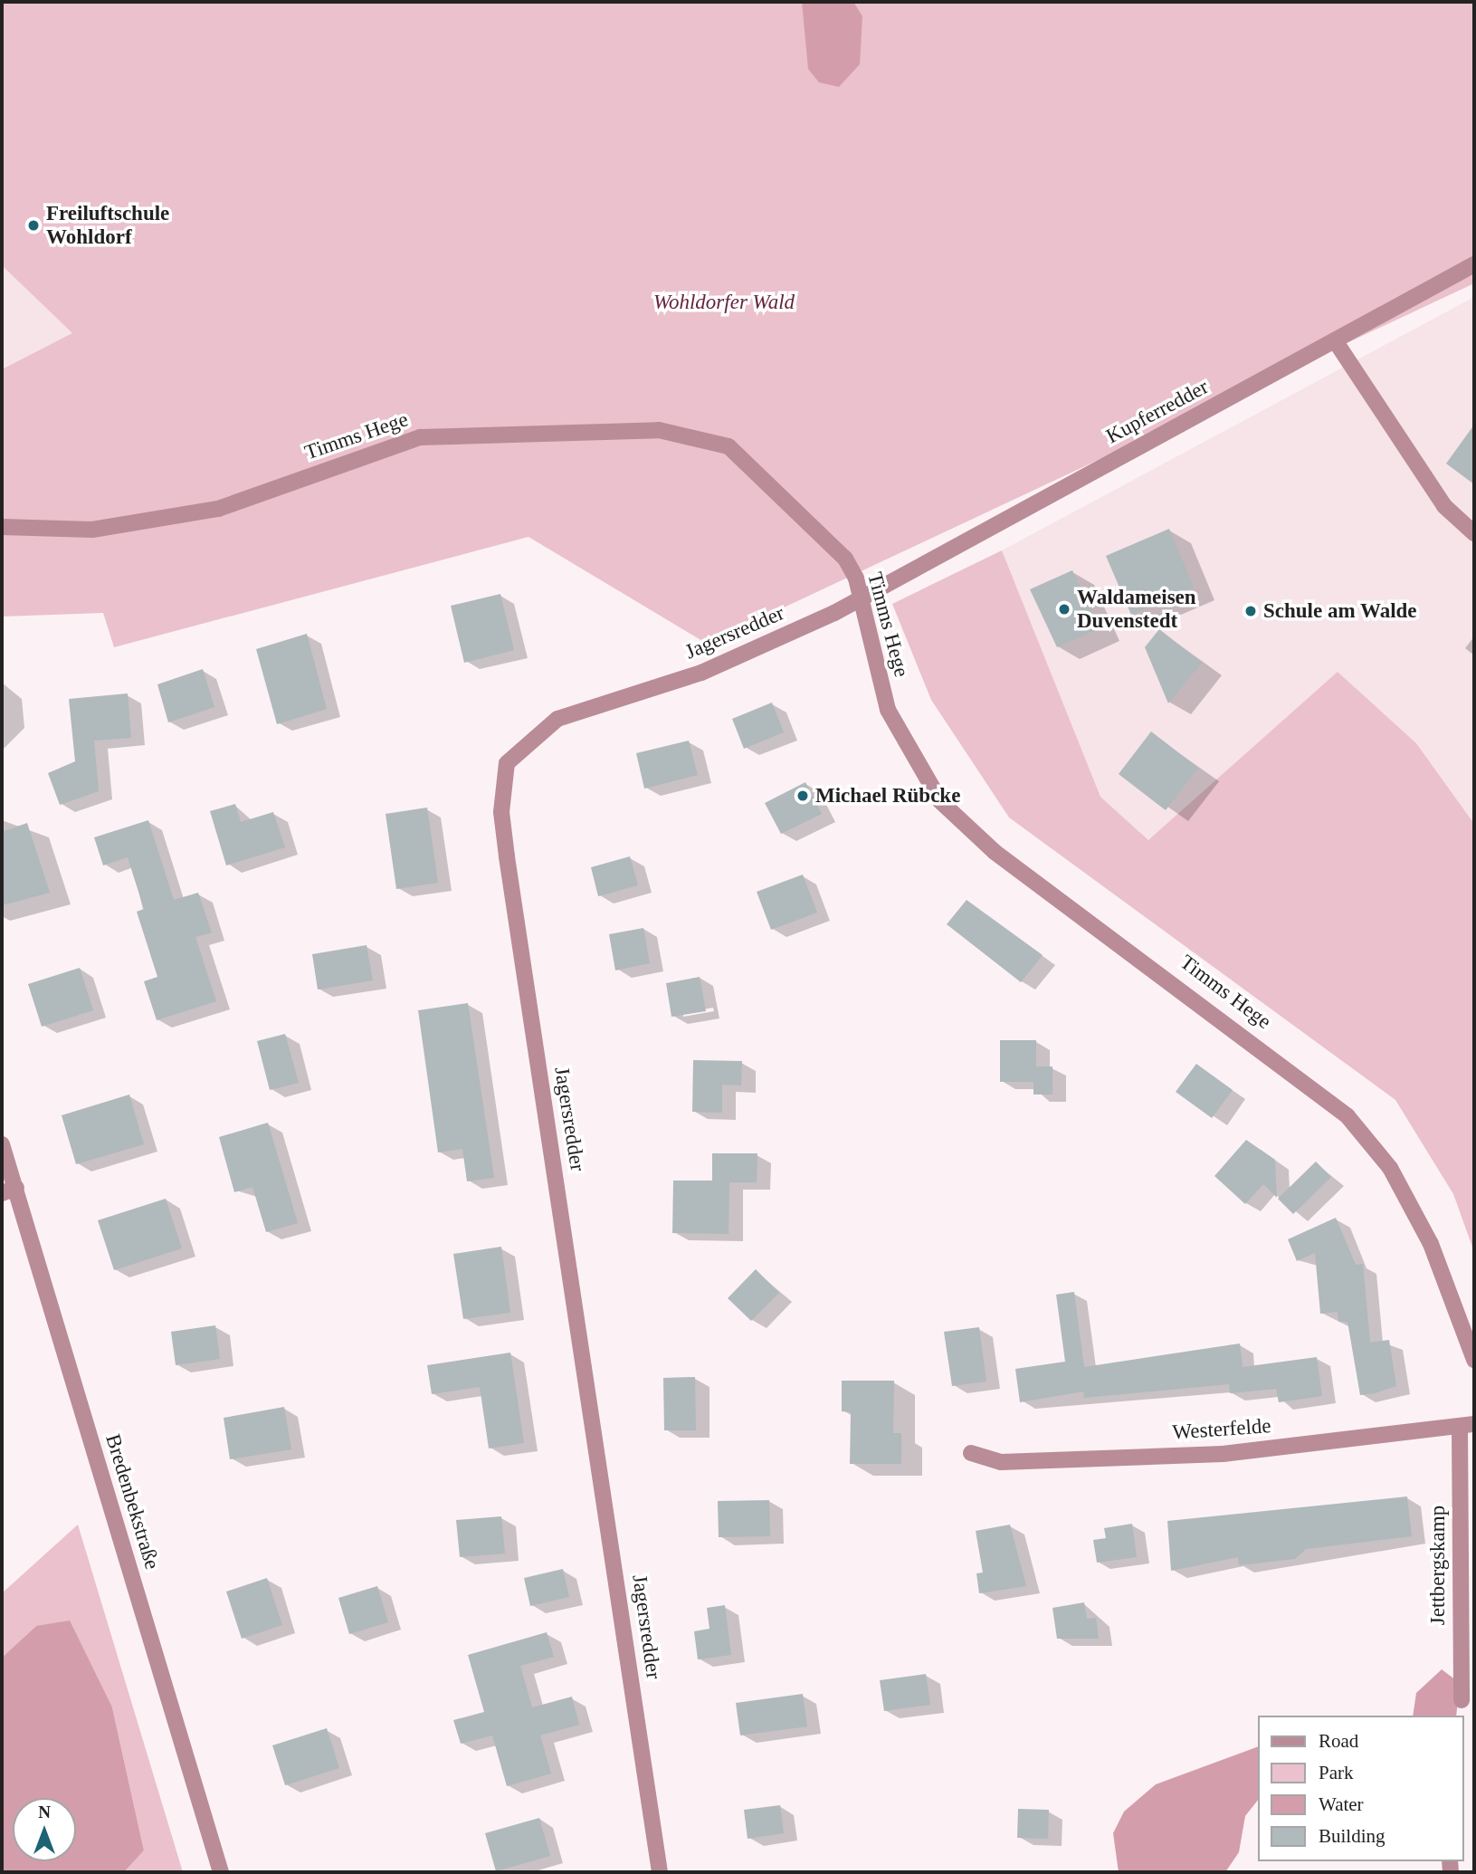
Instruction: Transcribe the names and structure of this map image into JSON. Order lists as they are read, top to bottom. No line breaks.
{"streets":{"street":["Kupferredder","Timms Hege","Jagersredder","Westerfelde","Bredenbekstraße","Jettbergskamp"]},"crossings":[["Kupferredder","Timms Hege"],["Kupferredder","Jagersredder"],["Timms Hege","Jagersredder"],["Westerfelde","Jettbergskamp"]],"parks":["Wohldorfer Wald"],"places":["Freiluftschule Wohldorf","Waldameisen Duvenstedt","Schule am Walde","Michael Rübcke"],"legend":["Road","Park","Water","Building"],"north":"top"}
